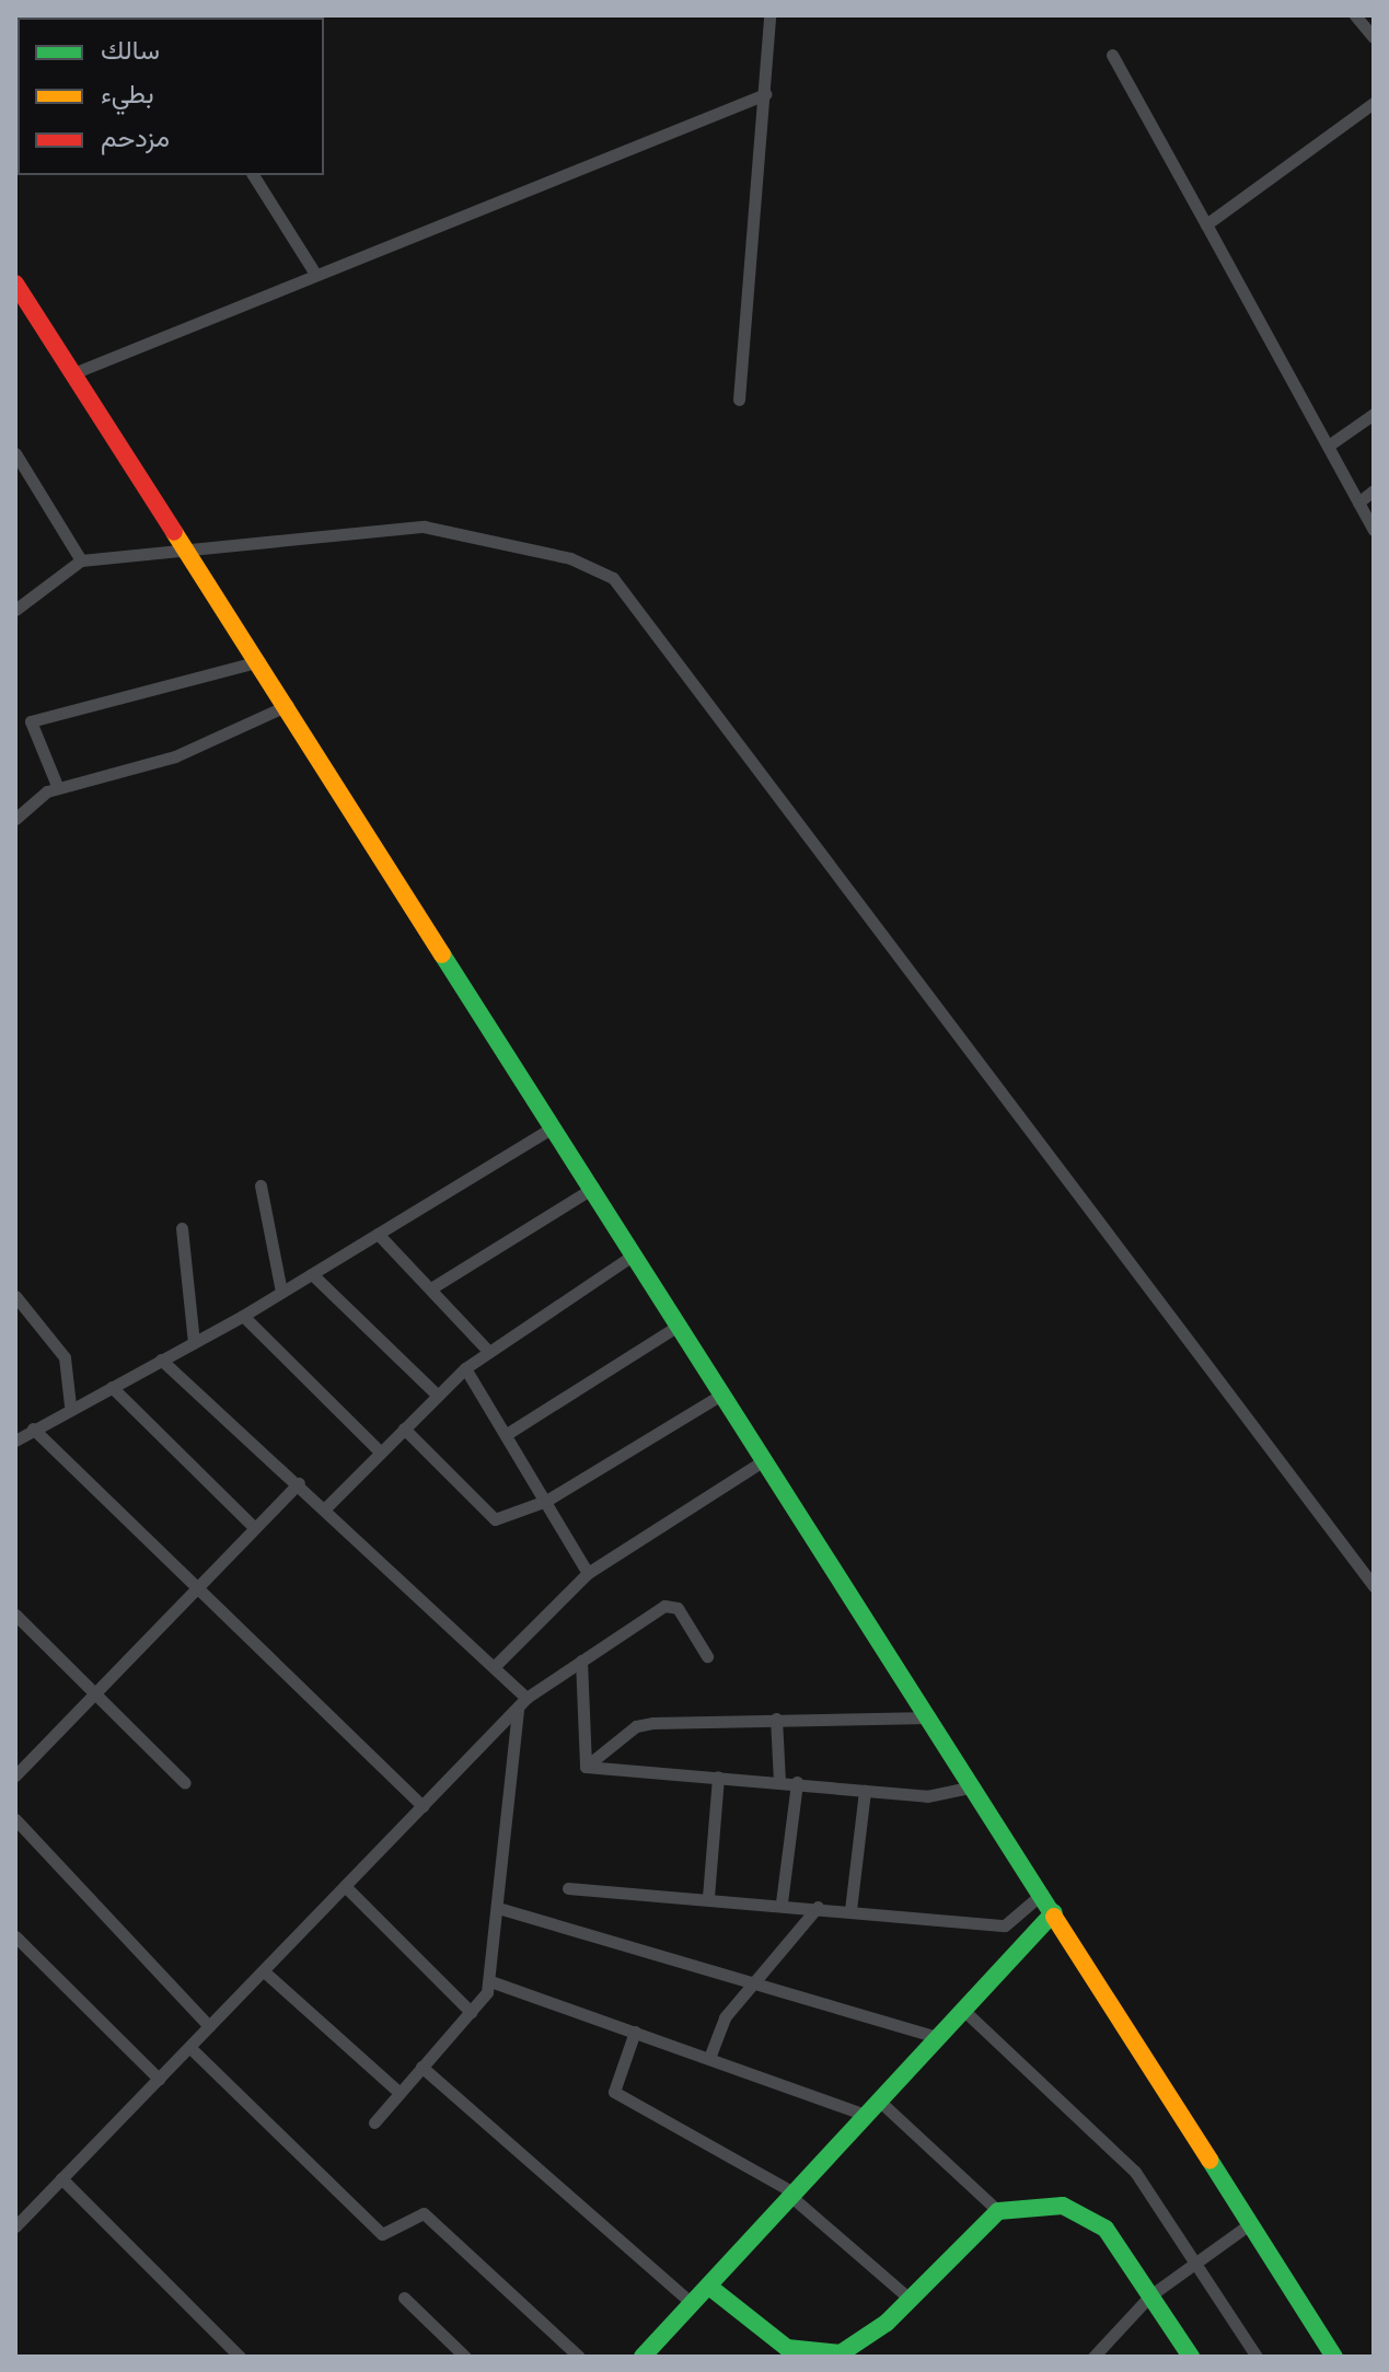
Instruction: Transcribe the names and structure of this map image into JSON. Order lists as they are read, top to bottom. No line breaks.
{"legend":["سالك","بطيء","مزدحم"]}
